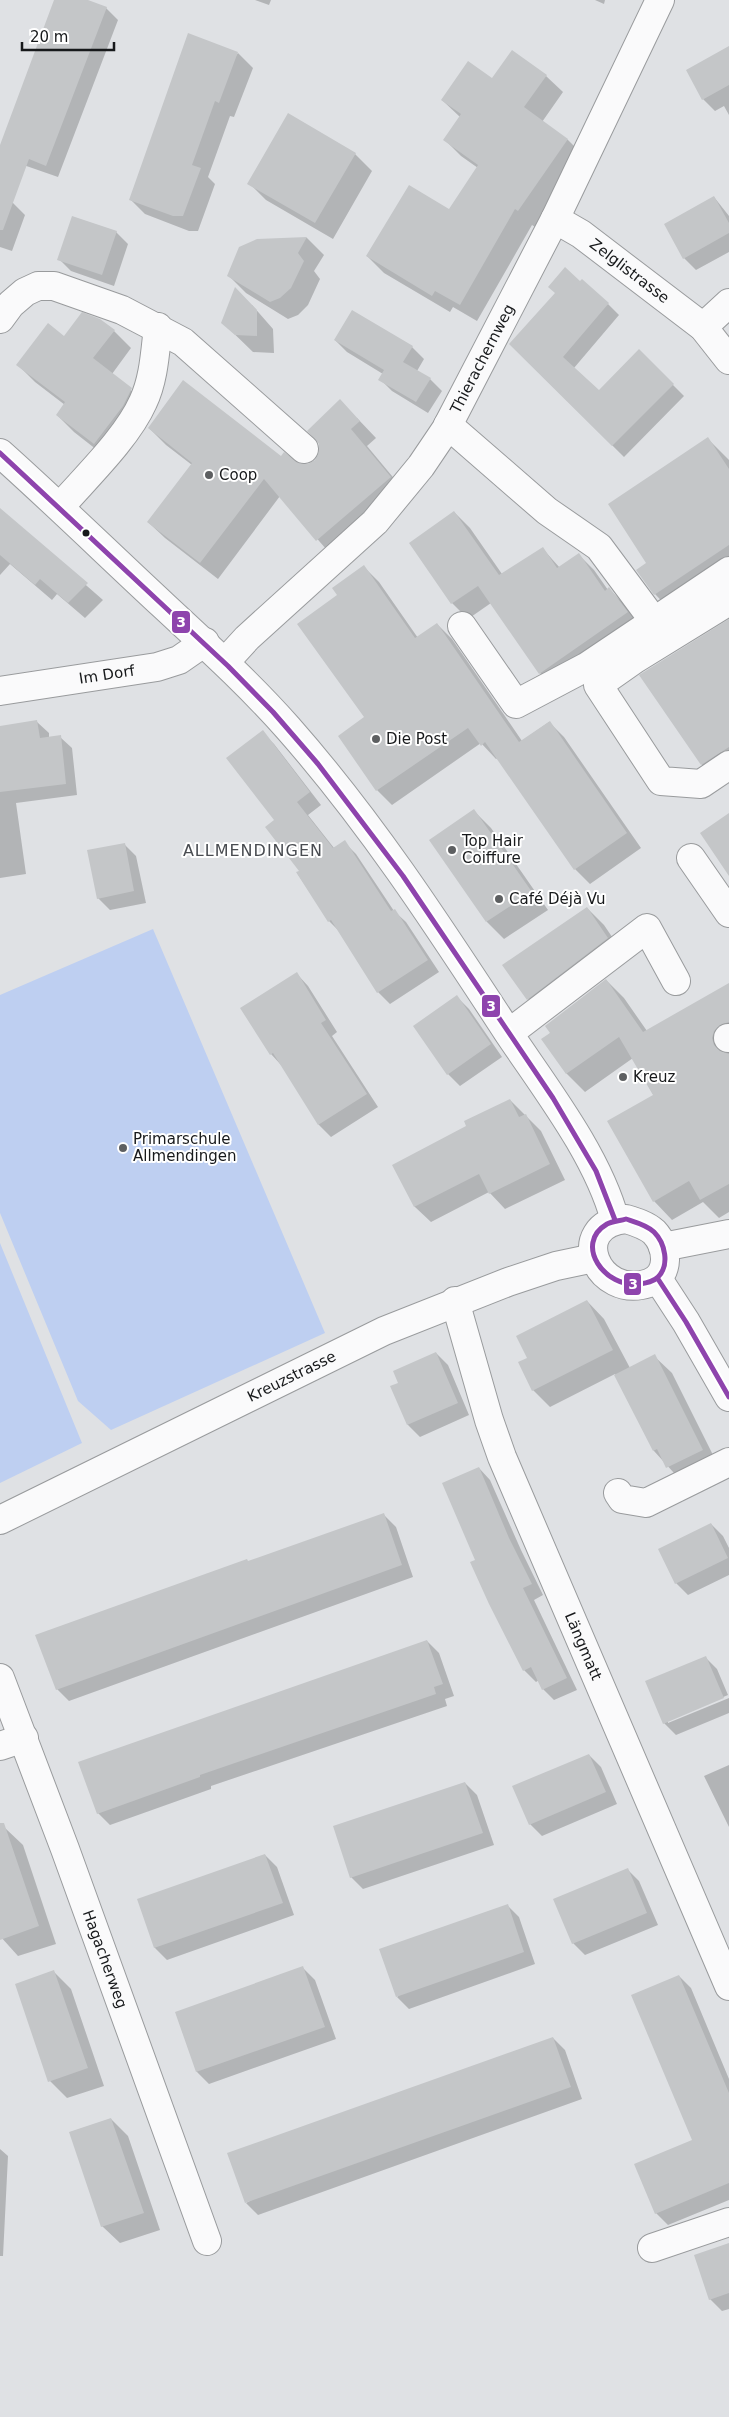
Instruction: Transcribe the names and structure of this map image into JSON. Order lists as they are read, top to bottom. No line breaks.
{"streets":{"street":["Zelglistrasse","Thierachernweg","Im Dorf","Kreuzstrasse","Längmatt","Hagacherweg"]},"crossings":[["Zelglistrasse","Thierachernweg"],["Kreuzstrasse","Längmatt"]],"districts":["ALLMENDINGEN"],"places":["Coop","Die Post","Top Hair Coiffure","Café Déjà Vu","Kreuz","Primarschule Allmendingen"],"lines":["transit line 3"],"scale_bar":"20 m"}
